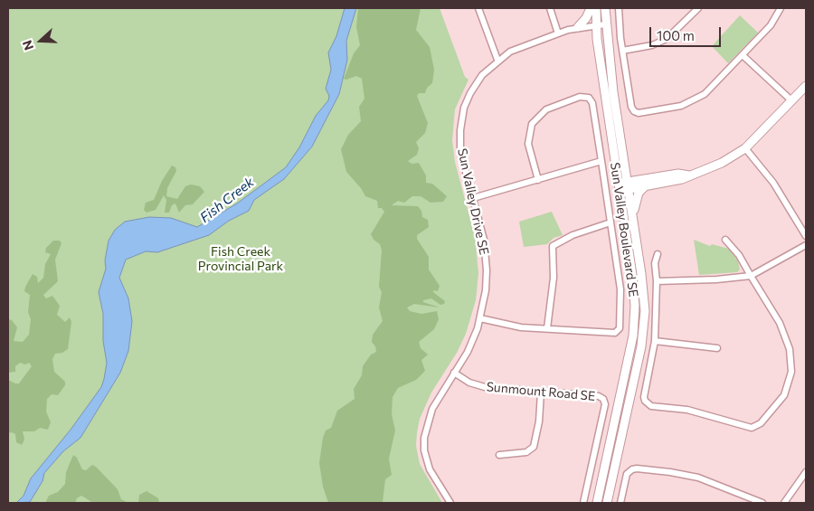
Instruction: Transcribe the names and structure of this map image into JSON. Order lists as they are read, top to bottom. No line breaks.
{"streets":{"main road":["Sun Valley Boulevard SE"],"street":["Sun Valley Drive SE","Sunmount Road SE"]},"crossings":[["Sun Valley Drive SE","Sun Valley Boulevard SE"],["Sun Valley Drive SE","Sunmount Road SE"]],"water":["Fish Creek"],"parks":["Fish Creek Provincial Park"],"scale_bar":"100 m","north":"left"}
